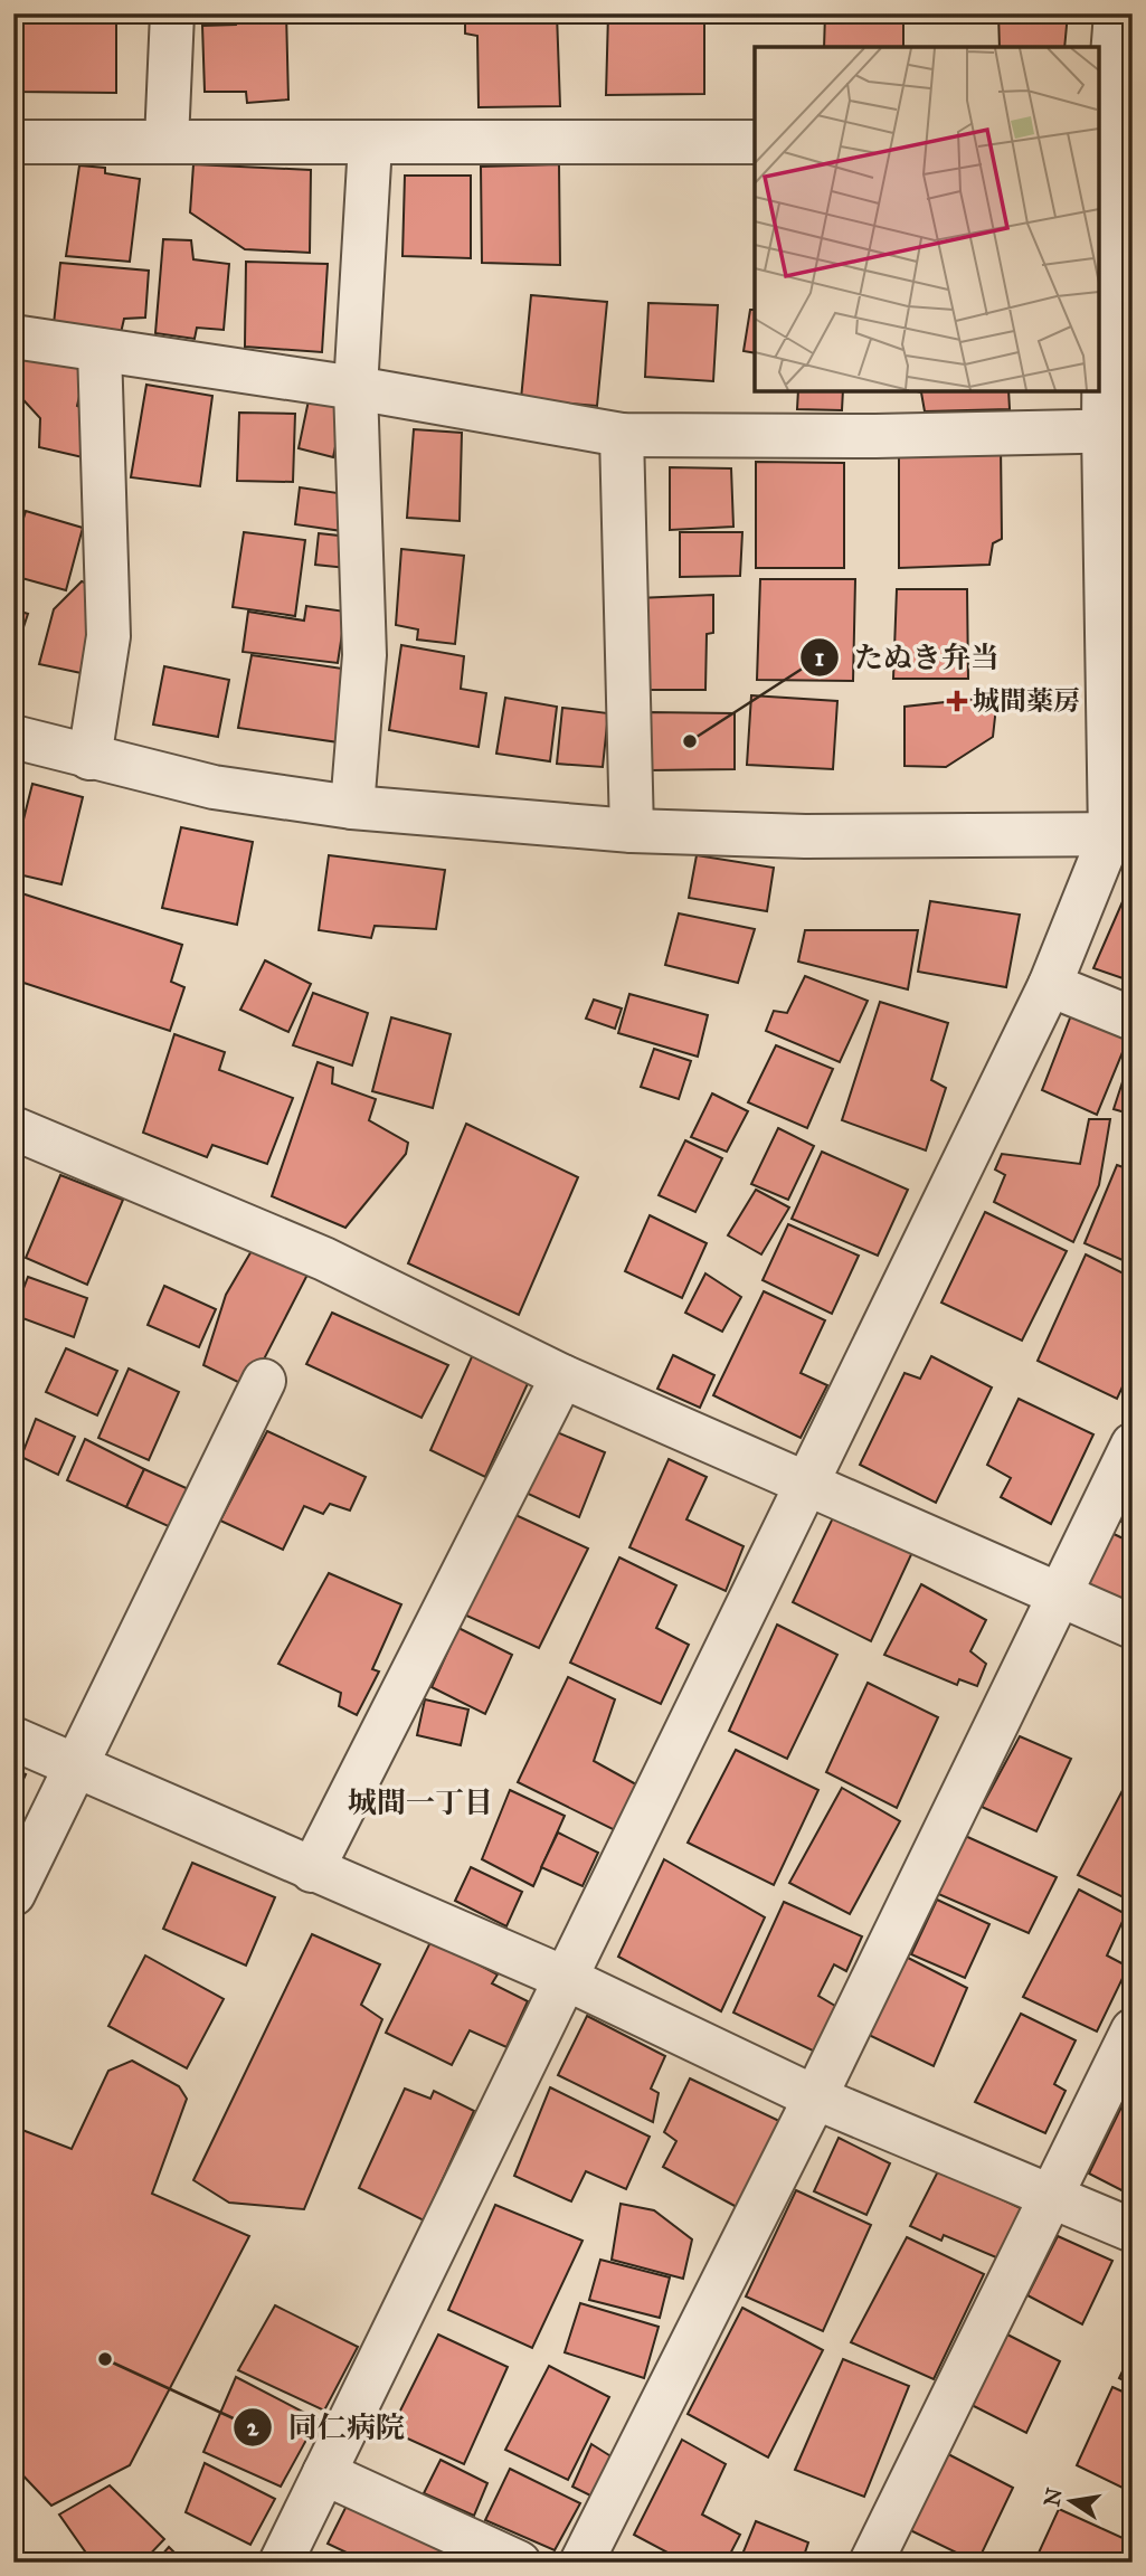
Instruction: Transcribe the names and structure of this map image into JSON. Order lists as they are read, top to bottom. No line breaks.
{"districts":["城間一丁目"],"places":{"health":["城間薬房"],"other":["たぬき弁当","同仁病院"]},"north":"left"}
